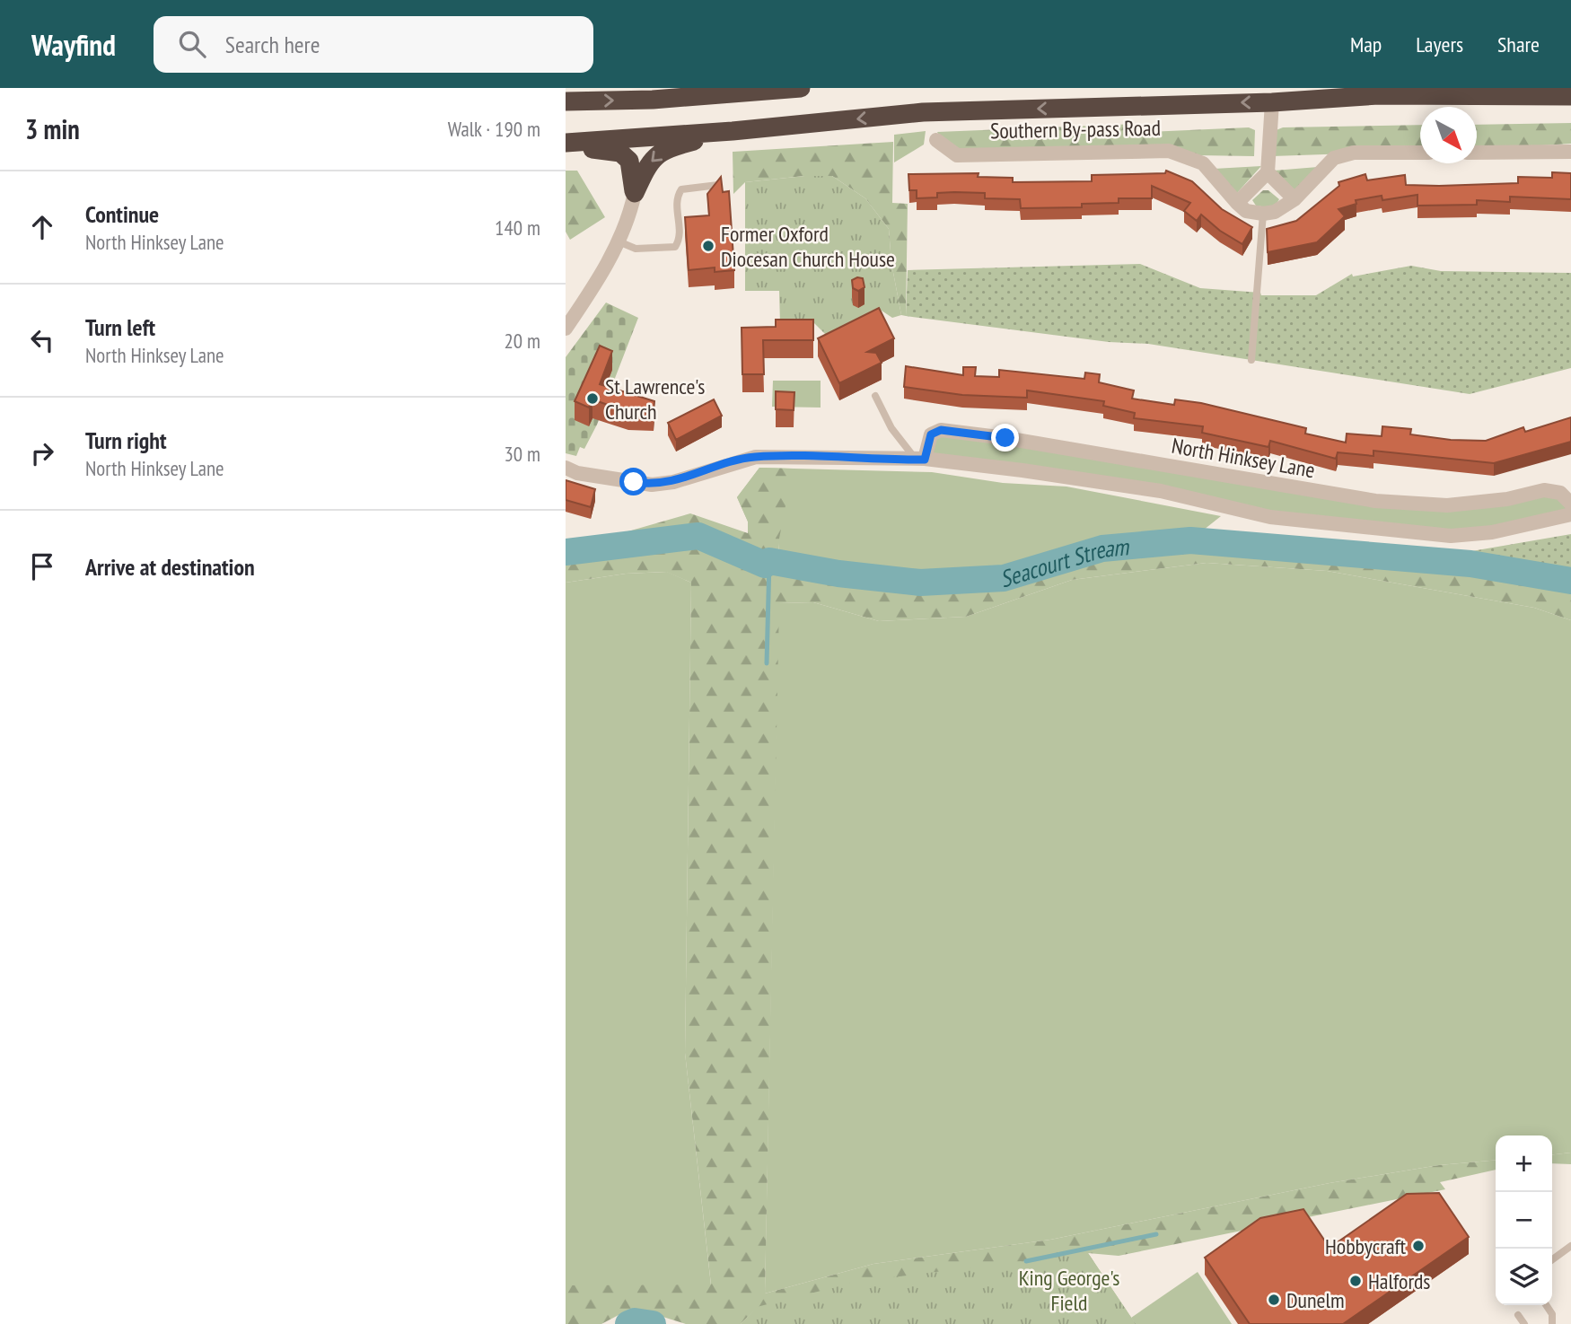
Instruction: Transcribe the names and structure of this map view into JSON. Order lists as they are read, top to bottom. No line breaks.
{"streets":{"highway":["Southern By-pass Road"],"street":["North Hinksey Lane"]},"one_way":["Southern By-pass Road"],"water":["Seacourt Stream"],"parks":["King George's Field"],"places":["Former Oxford Diocesan Church House","St Lawrence's Church","Hobbycraft","Halfords","Dunelm"],"north":"bottom right","page":{"header":"Wayfind","search":"Search here","nav":["Map","Layers","Share"],"heading":["3 min","Walk · 190 m"],"list":[["Continue","North Hinksey Lane","140 m"],["Turn left","North Hinksey Lane","20 m"],["Turn right","North Hinksey Lane","30 m"],"Arrive at destination"],"map_buttons":["+","−"]}}
